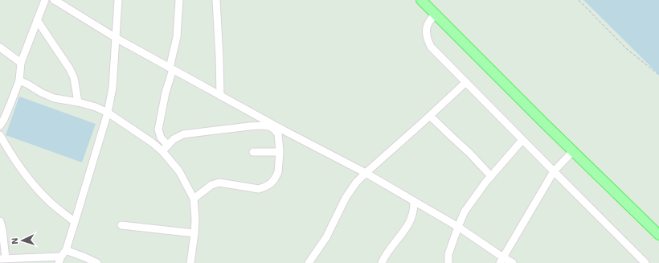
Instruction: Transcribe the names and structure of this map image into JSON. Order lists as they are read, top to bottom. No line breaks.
{"north":"left"}
